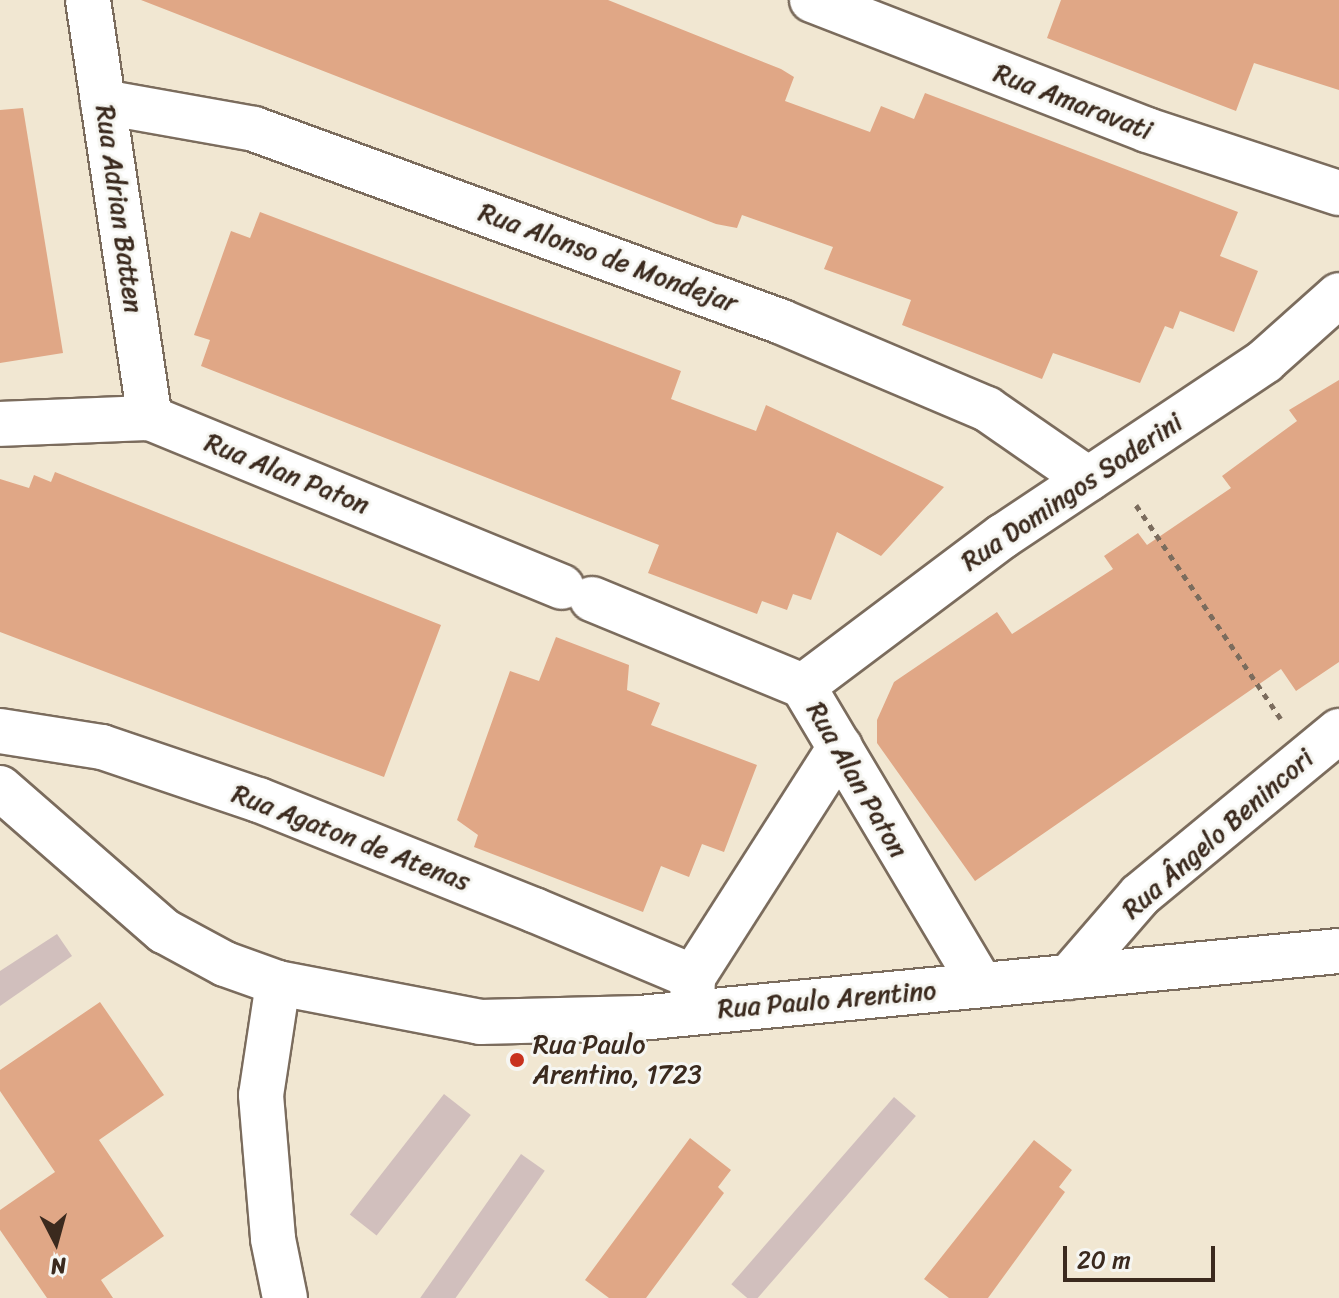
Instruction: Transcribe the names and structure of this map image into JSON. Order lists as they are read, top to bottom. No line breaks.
{"streets":{"street":["Rua Amaravati","Rua Adrian Batten","Rua Alonso de Mondejar","Rua Alan Paton","Rua Domingos Soderini","Rua Ângelo Benincori","Rua Agaton de Atenas","Rua Paulo Arentino"]},"crossings":[["Rua Adrian Batten","Rua Alonso de Mondejar"],["Rua Adrian Batten","Rua Alan Paton"],["Rua Alonso de Mondejar","Rua Domingos Soderini"],["Rua Alan Paton","Rua Domingos Soderini"],["Rua Alan Paton","Rua Paulo Arentino"],["Rua Ângelo Benincori","Rua Paulo Arentino"],["Rua Agaton de Atenas","Rua Paulo Arentino"]],"places":["Rua Paulo Arentino, 1723"],"scale_bar":"20 m","north":"bottom"}
